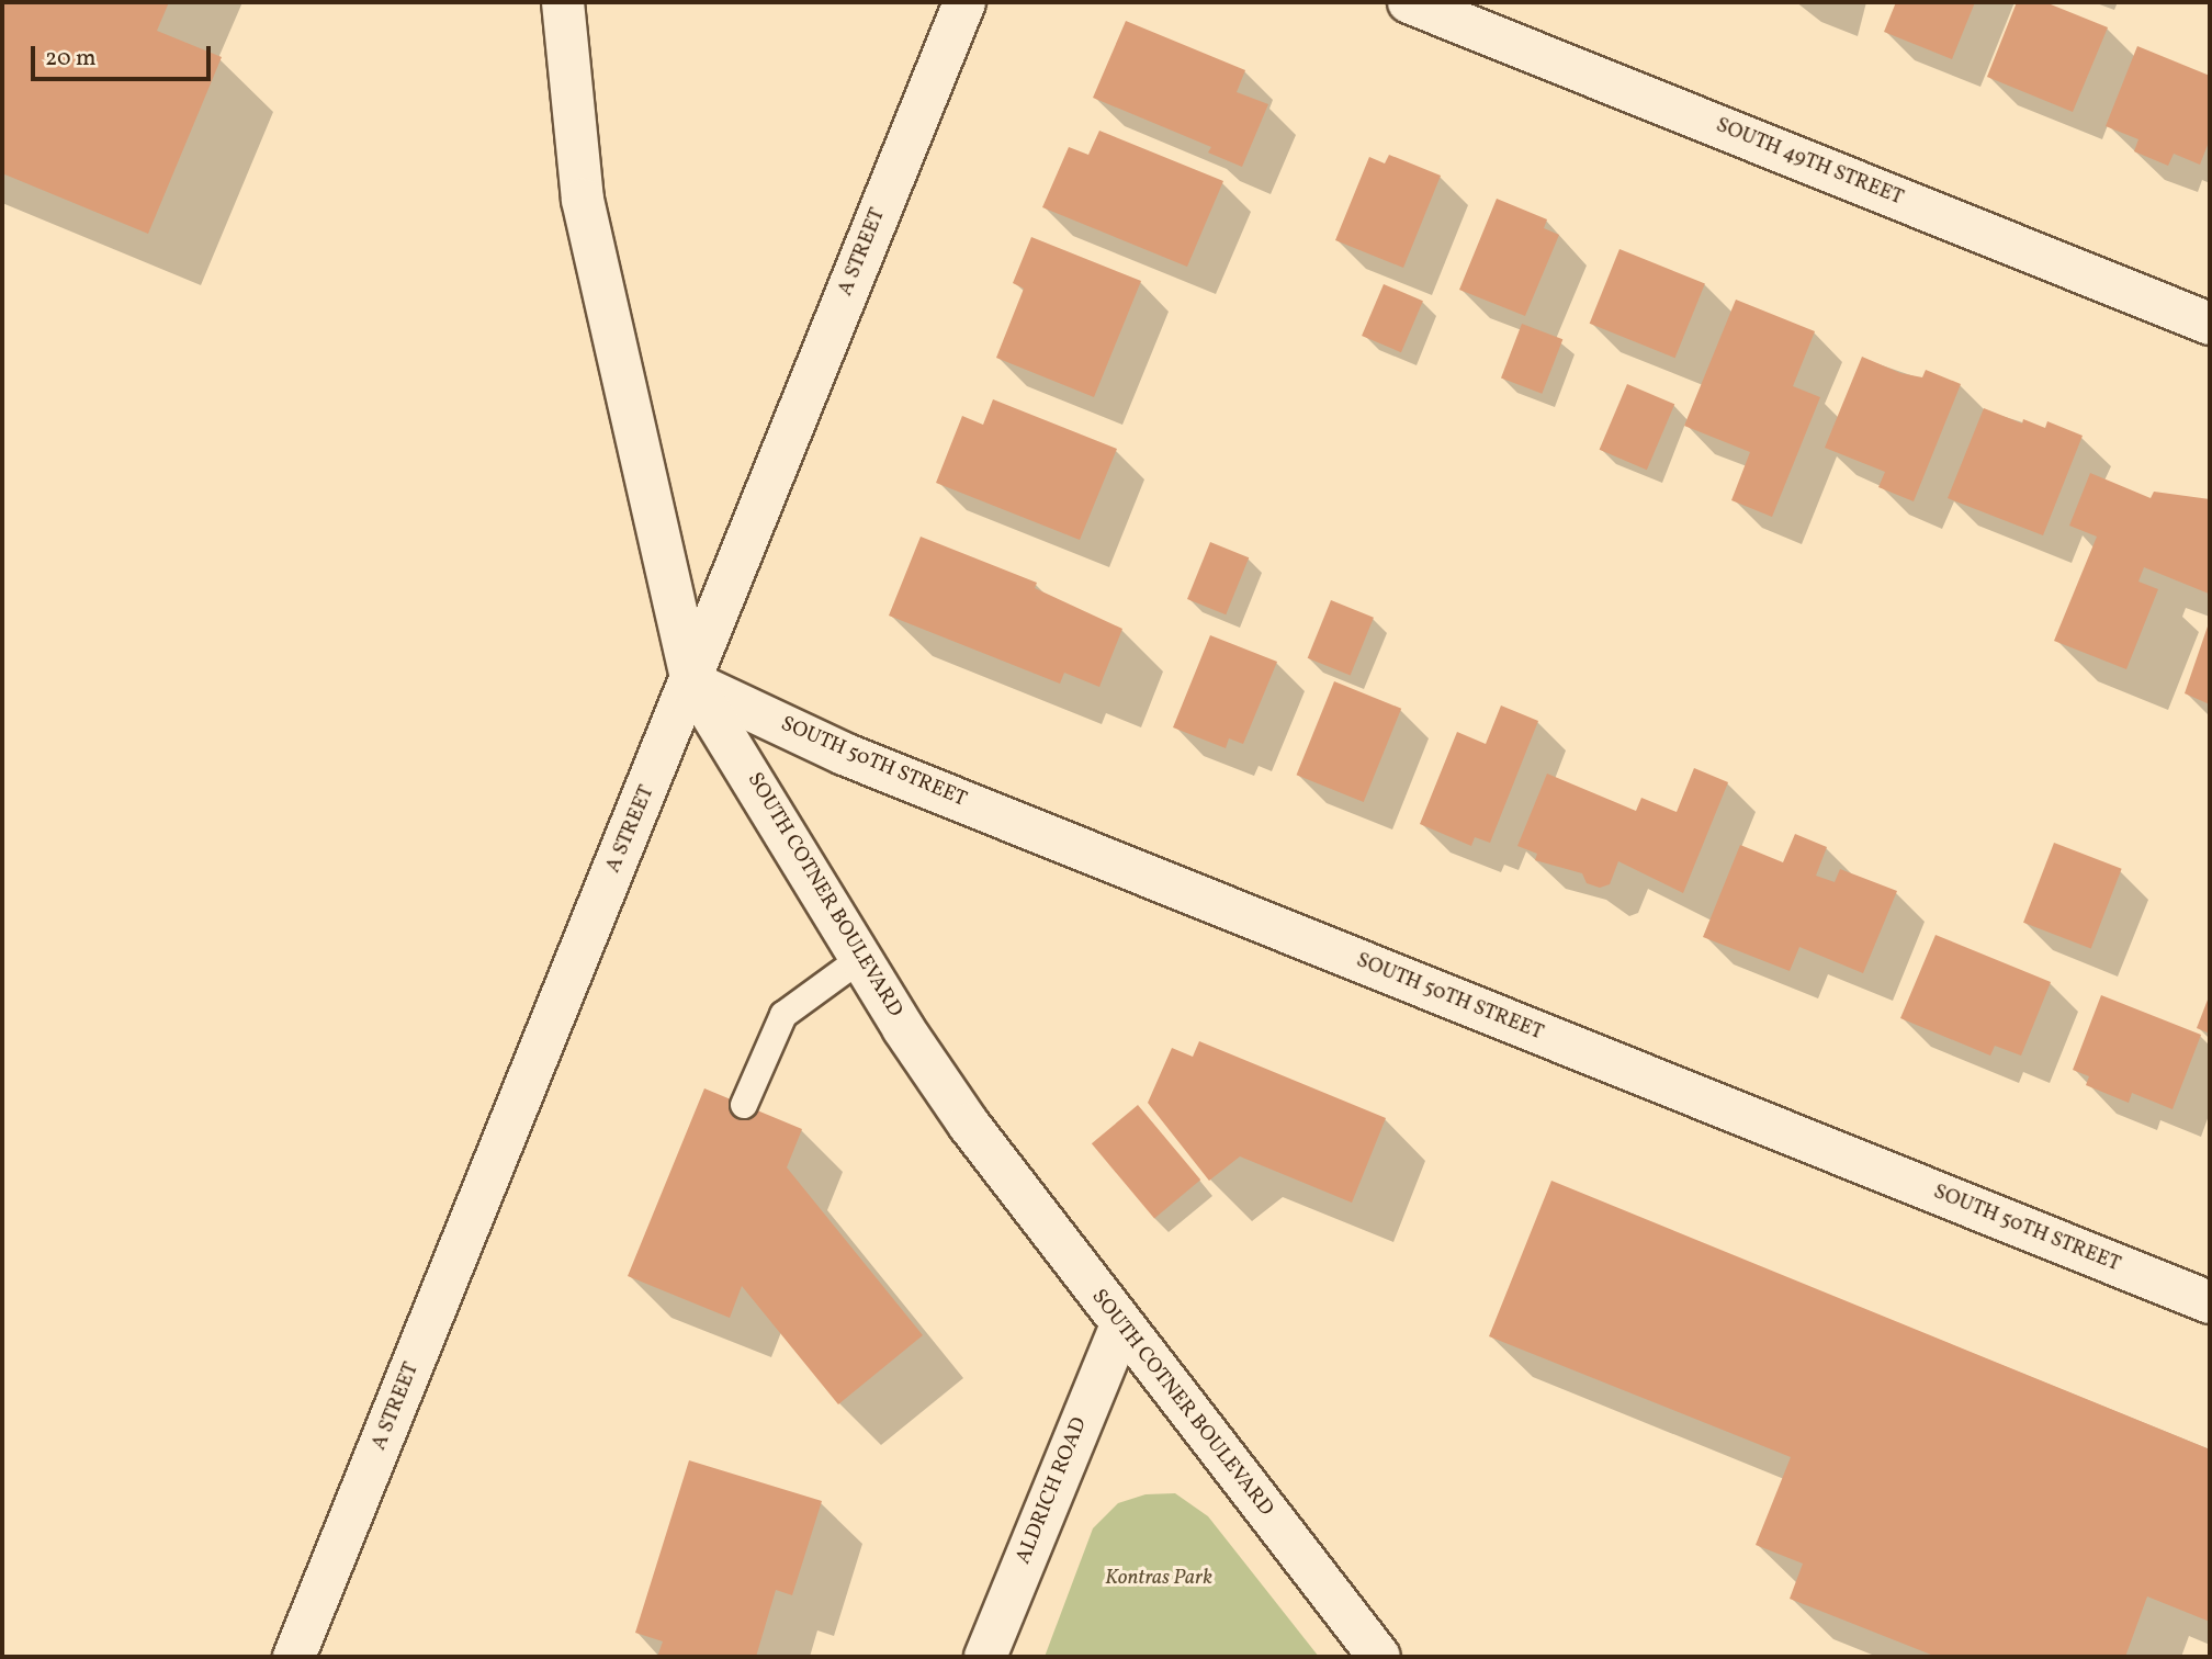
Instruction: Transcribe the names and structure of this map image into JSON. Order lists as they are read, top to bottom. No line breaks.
{"streets":{"main road":["SOUTH 49TH STREET","A STREET","SOUTH 50TH STREET","SOUTH COTNER BOULEVARD","ALDRICH ROAD"]},"crossings":[["A STREET","SOUTH 50TH STREET"],["A STREET","SOUTH COTNER BOULEVARD"],["SOUTH 50TH STREET","SOUTH COTNER BOULEVARD"],["SOUTH COTNER BOULEVARD","ALDRICH ROAD"]],"parks":["Kontras Park"],"scale_bar":"20 m"}
